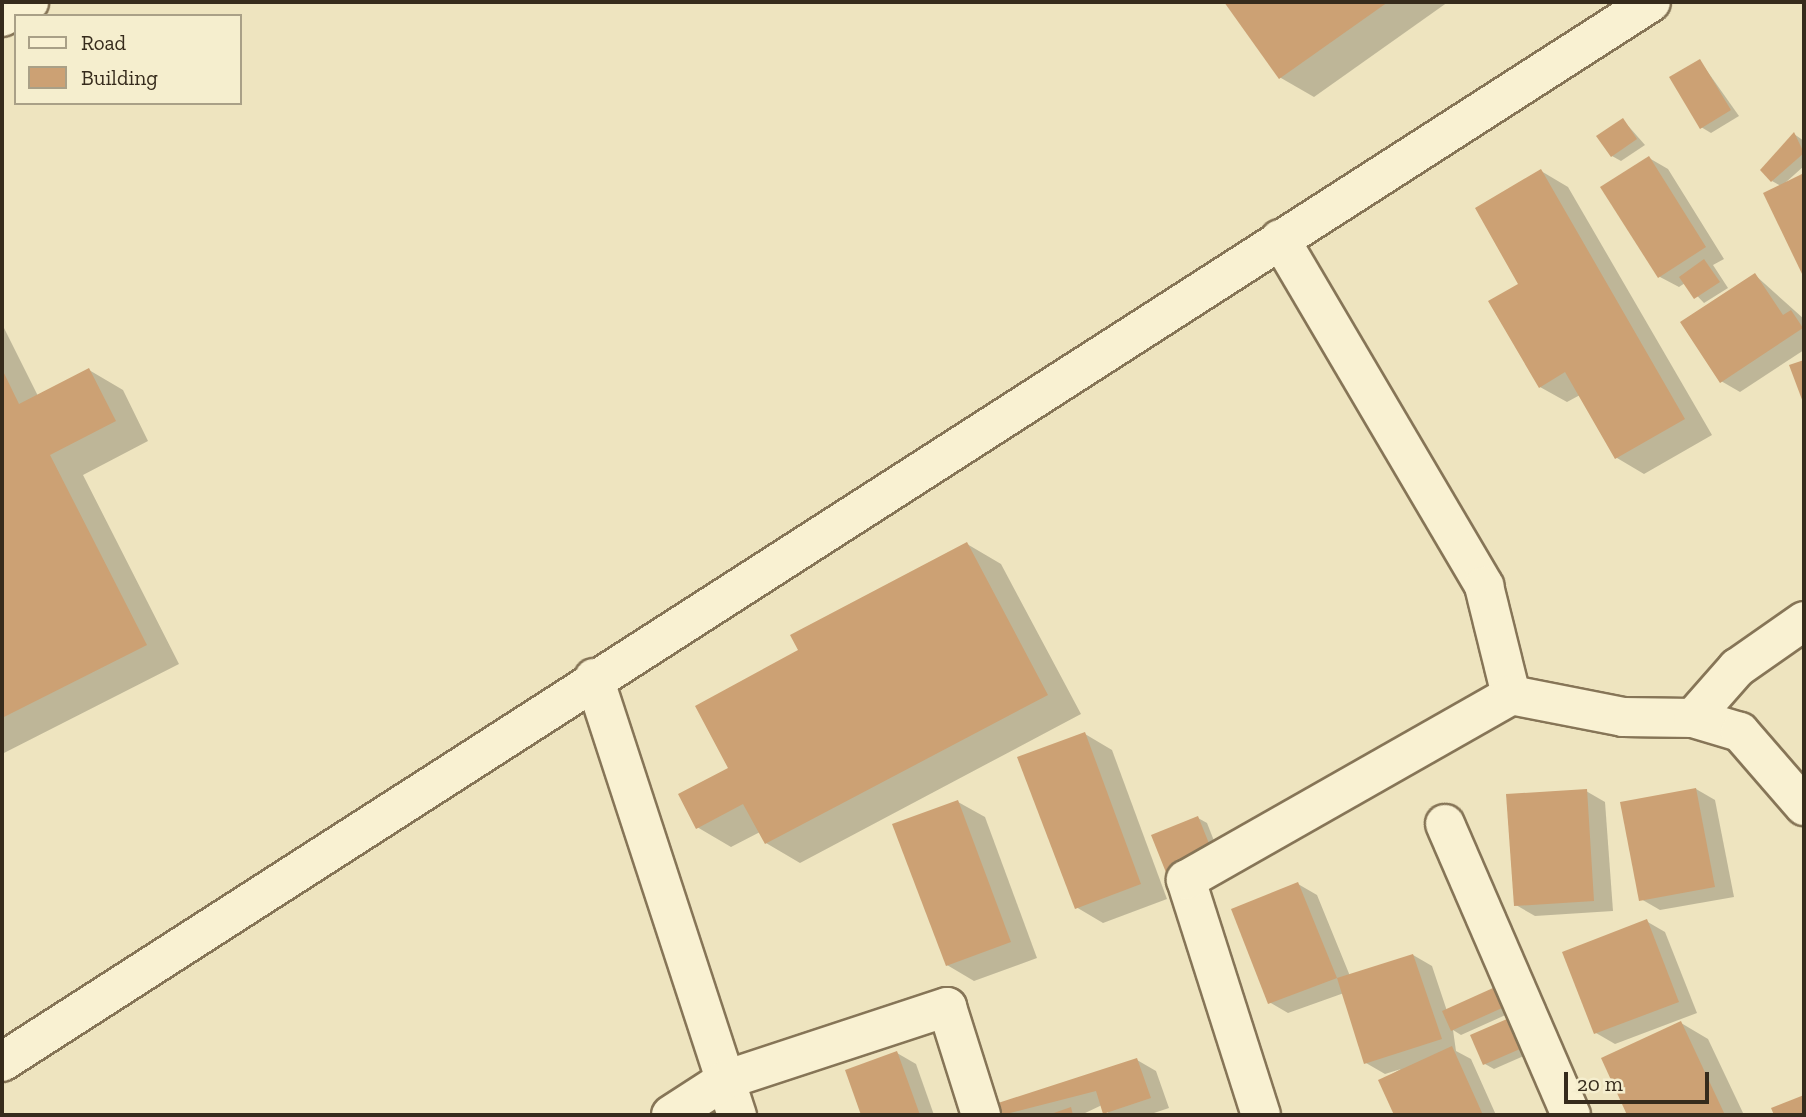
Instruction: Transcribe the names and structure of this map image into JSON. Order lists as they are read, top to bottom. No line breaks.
{"legend":["Road","Building"],"scale_bar":"20 m"}
